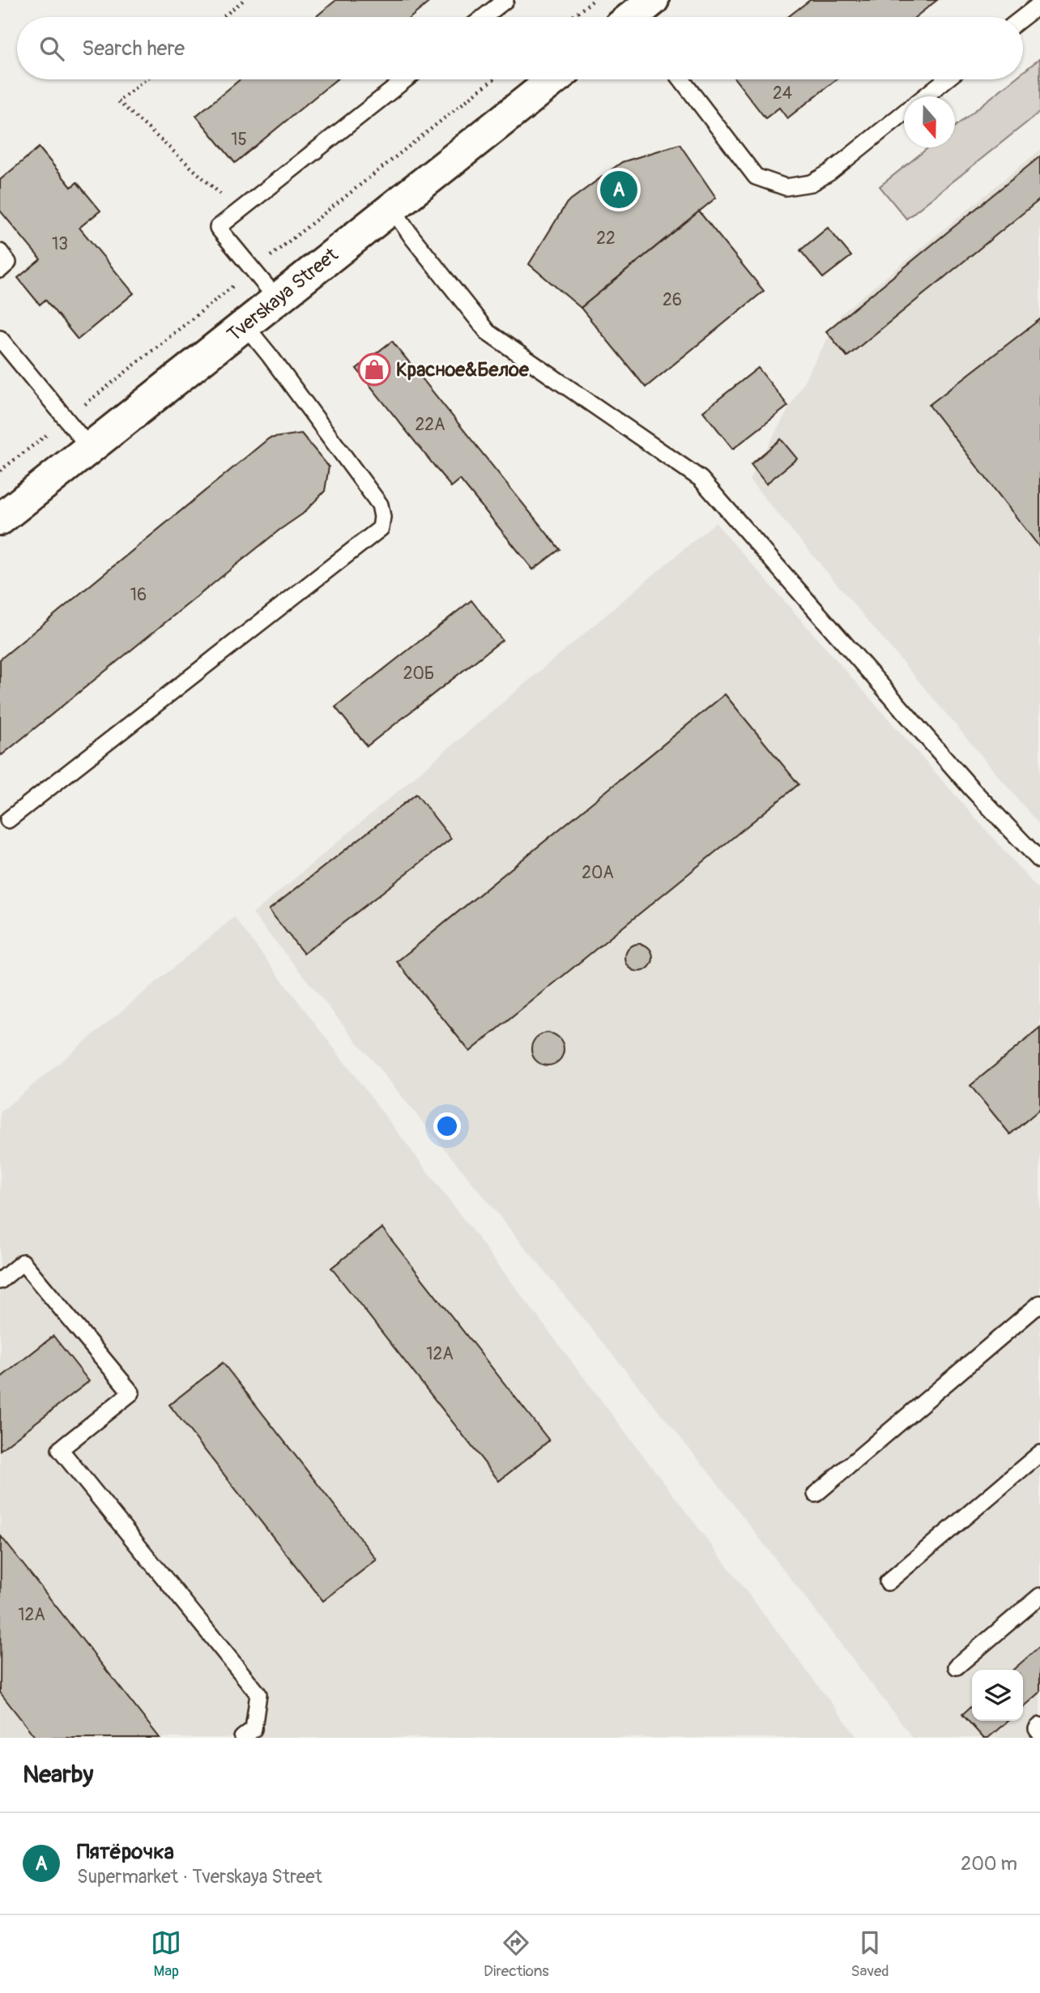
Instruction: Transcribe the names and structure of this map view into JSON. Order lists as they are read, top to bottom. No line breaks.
{"streets":{"main road":["Tverskaya Street"]},"places":{"shop":["Красное&Белое"]},"house_numbers":["24","15","22","13","26","22А","16","20Б","20А","12А","12А"],"north":"bottom","page":{"search":"Search here","pins":"A","heading":"Nearby","list":[{"mark":"A","name":"Пятёрочка","note":"Supermarket · Tverskaya Street","value":"200 m"}],"nav":["Map","Directions","Saved"]}}
